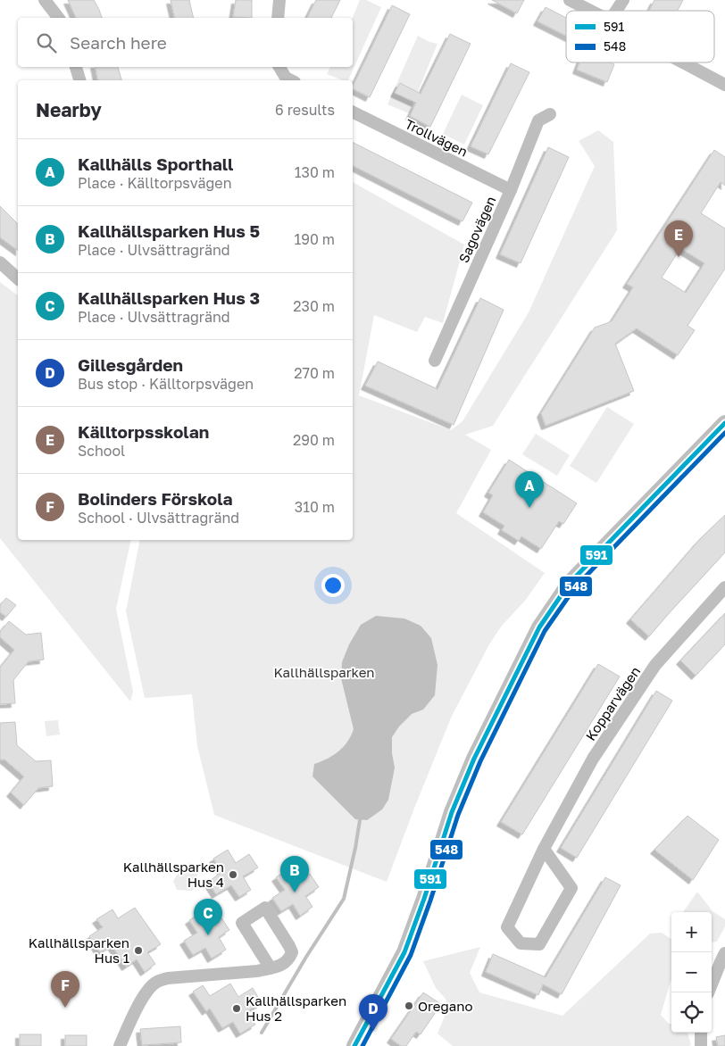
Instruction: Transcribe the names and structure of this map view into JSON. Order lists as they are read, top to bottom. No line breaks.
{"streets":{"street":["Trollvägen","Sagovägen","Kopparvägen"]},"crossings":[["Trollvägen","Sagovägen"]],"parks":["Kallhällsparken"],"places":["Kallhällsparken Hus 4","Kallhällsparken Hus 1","Oregano","Kallhällsparken Hus 2"],"lines":["transit line 591","transit line 548"],"legend":["591","548"],"page":{"search":"Search here","heading":["Nearby","6 results"],"list":[{"mark":"A","name":"Kallhälls Sporthall","note":"Place · Källtorpsvägen","value":"130 m"},{"mark":"B","name":"Kallhällsparken Hus 5","note":"Place · Ulvsättragränd","value":"190 m"},{"mark":"C","name":"Kallhällsparken Hus 3","note":"Place · Ulvsättragränd","value":"230 m"},{"mark":"D","name":"Gillesgården","note":"Bus stop · Källtorpsvägen","value":"270 m"},{"mark":"E","name":"Källtorpsskolan","note":"School","value":"290 m"},{"mark":"F","name":"Bolinders Förskola","note":"School · Ulvsättragränd","value":"310 m"}],"pins":["E","A","B","C","F","D"],"map_buttons":["+","−"]}}
